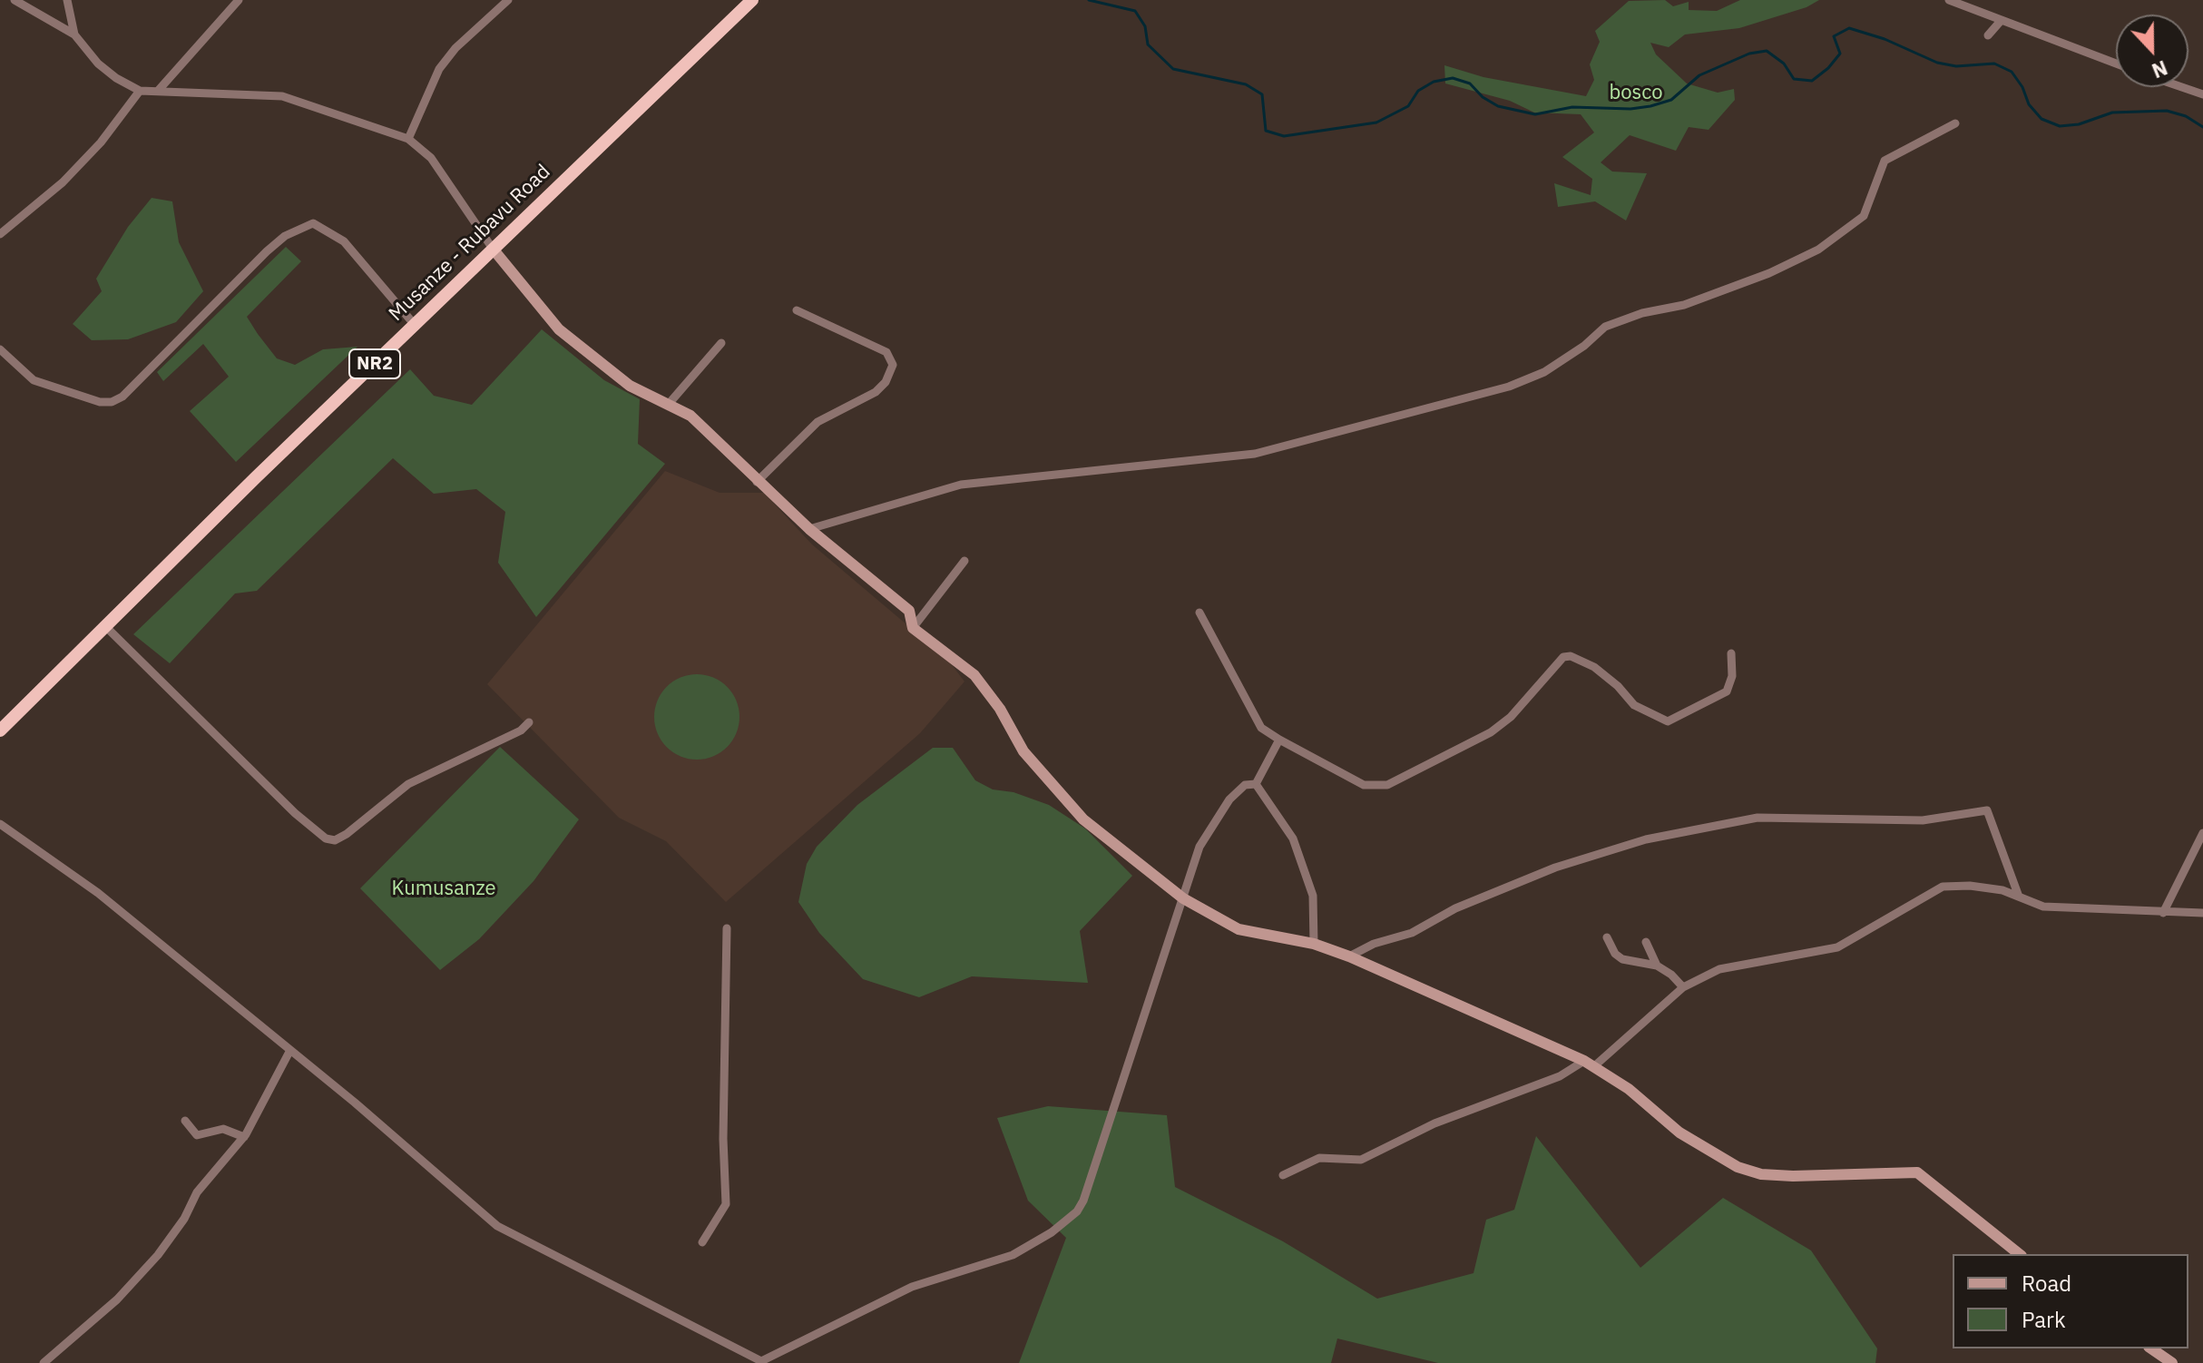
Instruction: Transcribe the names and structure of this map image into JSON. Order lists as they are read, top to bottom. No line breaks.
{"streets":{"highway":["Musanze - Rubavu Road","NR2"]},"parks":["bosco","Kumusanze"],"legend":["Road","Park"],"north":"bottom"}
